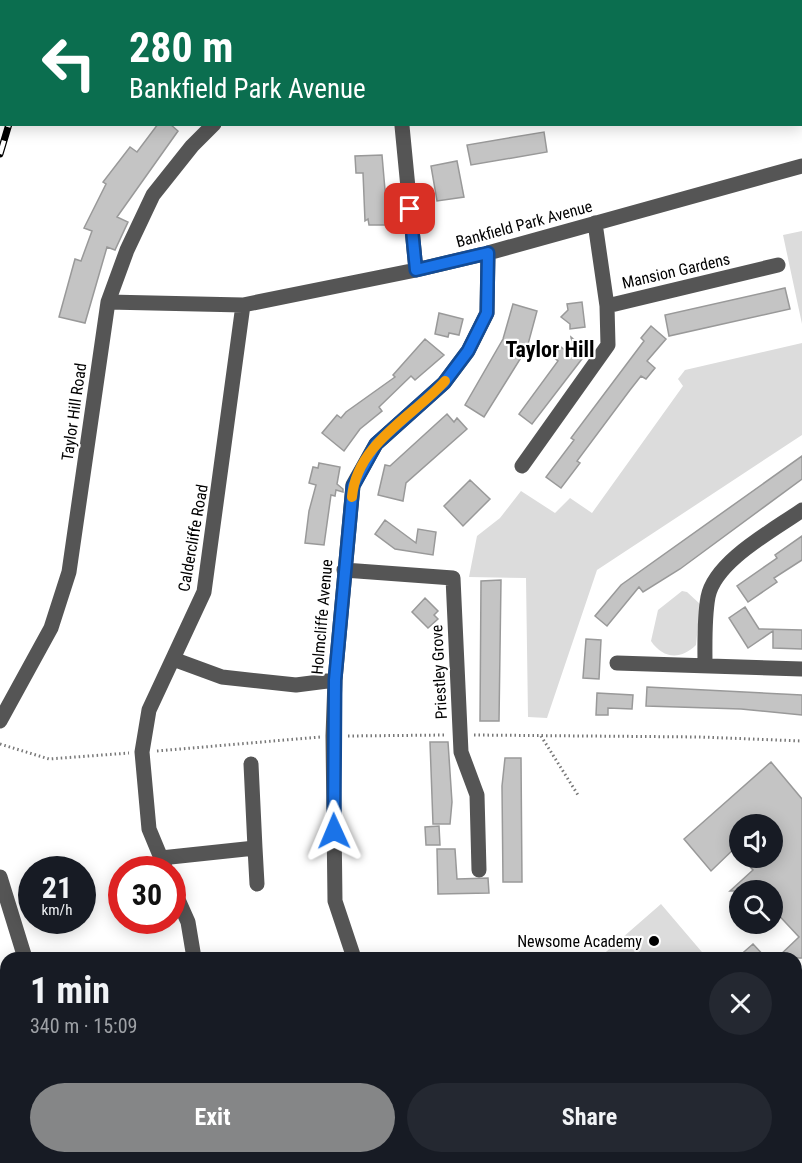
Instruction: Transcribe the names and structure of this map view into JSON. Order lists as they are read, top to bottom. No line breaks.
{"streets":{"street":["Bankfield Park Avenue","Mansion Gardens","Taylor Hill Road","Caldercliffe Road","Holmcliffe Avenue","Priestley Grove"]},"crossings":[["Bankfield Park Avenue","Mansion Gardens"],["Bankfield Park Avenue","Taylor Hill Road"],["Bankfield Park Avenue","Caldercliffe Road"],["Bankfield Park Avenue","Holmcliffe Avenue"],["Holmcliffe Avenue","Priestley Grove"]],"districts":["Taylor Hill"],"places":["Newsome Academy"],"page":{"turn":["280 m","Bankfield Park Avenue"],"speed":"21 km/h","limit":"30","heading":["1 min","340 m · 15:09"],"buttons":["Exit","Share"]}}
